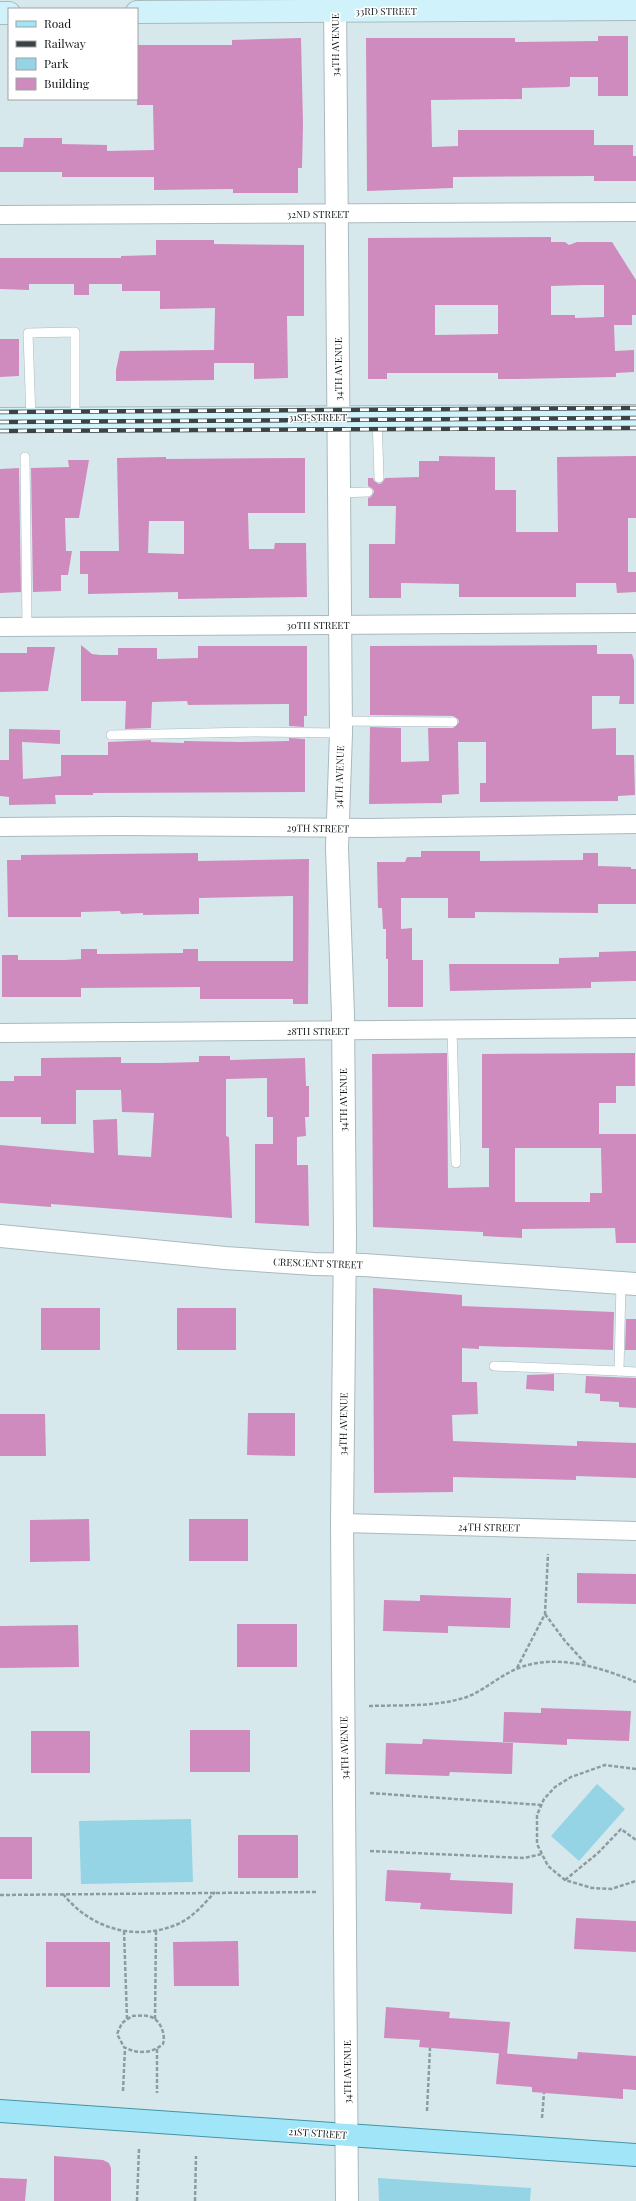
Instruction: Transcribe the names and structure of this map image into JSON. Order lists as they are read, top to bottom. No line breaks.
{"streets":{"main road":["33RD STREET","31ST STREET","21ST STREET"],"street":["34TH AVENUE","32ND STREET","30TH STREET","29TH STREET","28TH STREET","CRESCENT STREET","24TH STREET"]},"crossings":[["33RD STREET","34TH AVENUE"],["34TH AVENUE","32ND STREET"],["34TH AVENUE","31ST STREET"],["34TH AVENUE","30TH STREET"],["34TH AVENUE","29TH STREET"],["34TH AVENUE","28TH STREET"],["34TH AVENUE","CRESCENT STREET"],["34TH AVENUE","24TH STREET"],["34TH AVENUE","21ST STREET"]],"legend":["Road","Railway","Park","Building"]}
